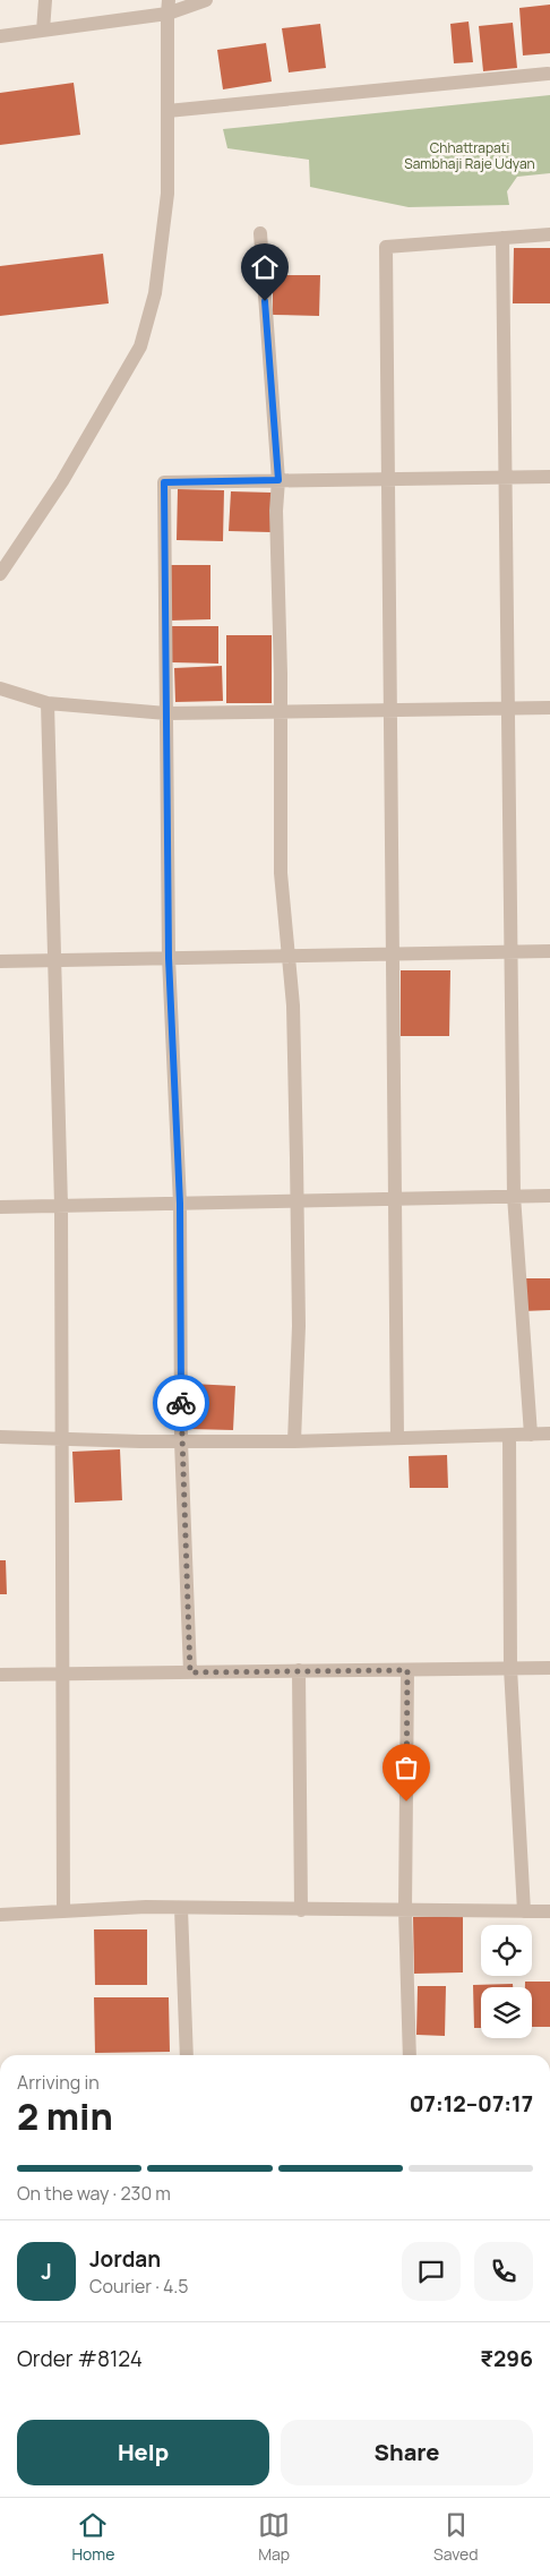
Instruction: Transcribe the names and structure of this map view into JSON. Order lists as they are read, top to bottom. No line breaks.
{"parks":["Chhattrapati Sambhaji Raje Udyan"],"page":{"heading":["2 min","Arriving in","07:12–07:17"],"panel":["Jordan","Courier · 4.5","Order #8124","₹296"],"bar":"On the way · 230 m","round":"J","buttons":["Help","Share"],"tabs":["Home","Map","Saved"]}}
